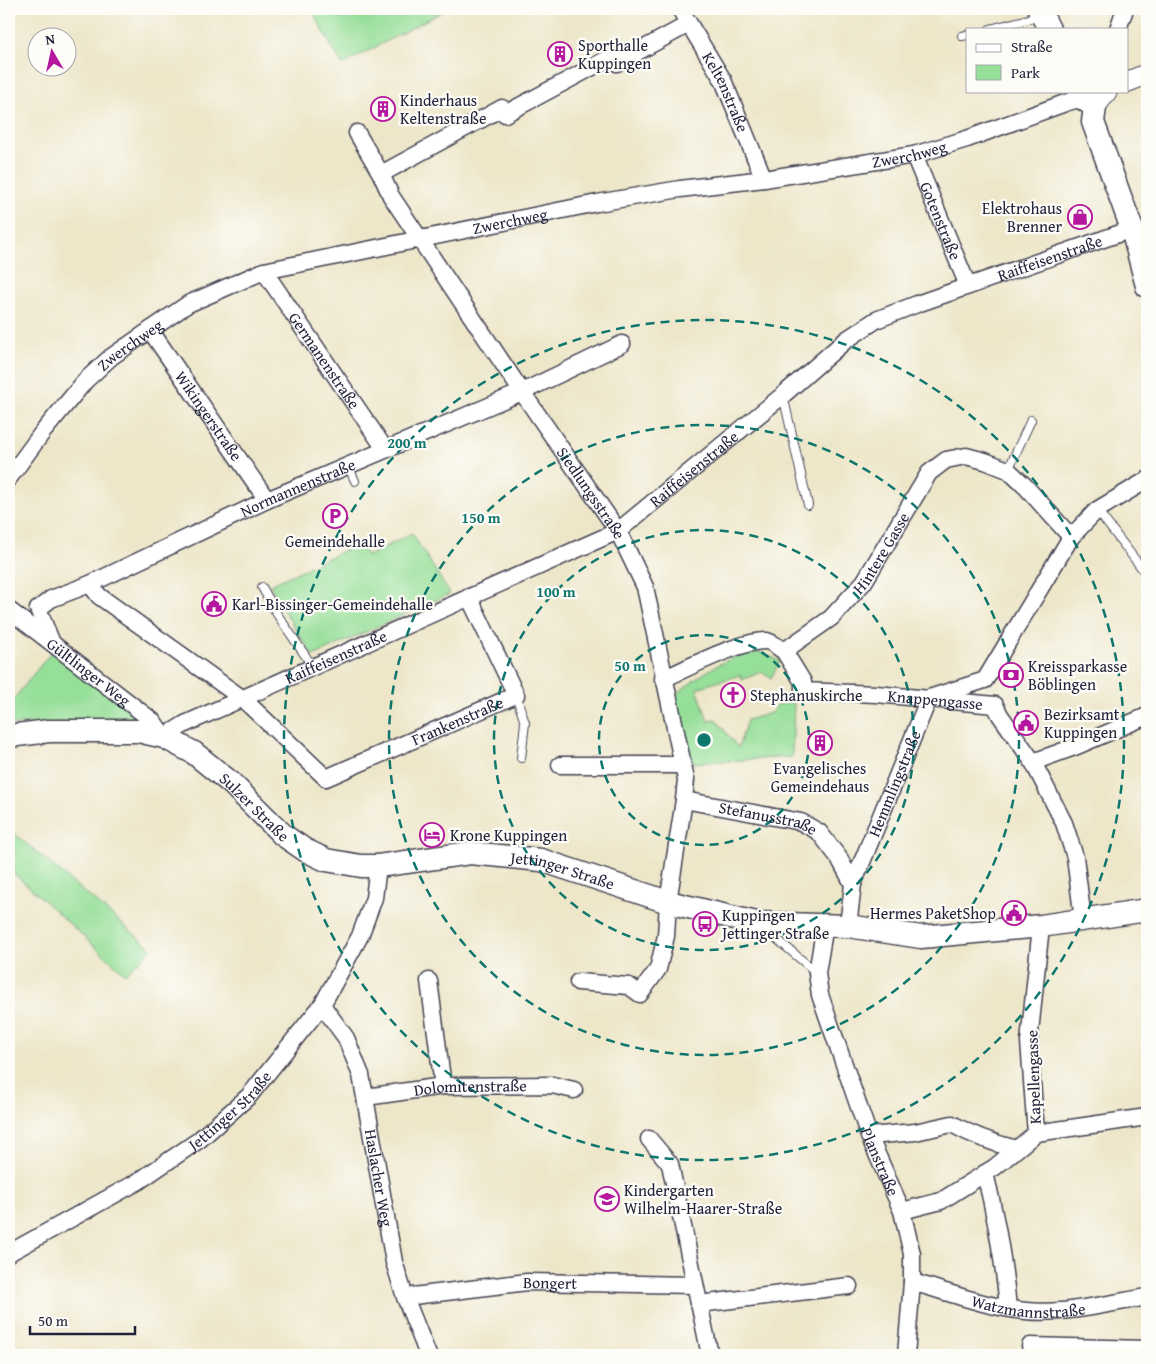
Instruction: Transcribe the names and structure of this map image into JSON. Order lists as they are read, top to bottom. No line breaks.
{"streets":{"main road":["Sulzer Straße","Jettinger Straße"],"street":["Keltenstraße","Zwerchweg","Gotenstraße","Raiffeisenstraße","Germanenstraße","Wikingerstraße","Normannenstraße","Siedlungsstraße","Hintere Gasse","Gültlinger Weg","Knappengasse","Frankenstraße","Hemmlingstraße","Stefanusstraße","Kapellengasse","Dolomitenstraße","Planstraße","Haslacher Weg","Bongert","Watzmannstraße"]},"crossings":[["Keltenstraße","Zwerchweg"],["Zwerchweg","Gotenstraße"],["Zwerchweg","Germanenstraße"],["Zwerchweg","Wikingerstraße"],["Zwerchweg","Siedlungsstraße"],["Gotenstraße","Raiffeisenstraße"],["Raiffeisenstraße","Siedlungsstraße"],["Raiffeisenstraße","Gültlinger Weg"],["Raiffeisenstraße","Frankenstraße"],["Raiffeisenstraße","Sulzer Straße"],["Germanenstraße","Normannenstraße"],["Wikingerstraße","Normannenstraße"],["Normannenstraße","Siedlungsstraße"],["Normannenstraße","Gültlinger Weg"],["Siedlungsstraße","Stefanusstraße"],["Siedlungsstraße","Jettinger Straße"],["Hintere Gasse","Knappengasse"],["Gültlinger Weg","Sulzer Straße"],["Knappengasse","Hemmlingstraße"],["Knappengasse","Jettinger Straße"],["Hemmlingstraße","Stefanusstraße"],["Hemmlingstraße","Jettinger Straße"],["Sulzer Straße","Jettinger Straße"],["Jettinger Straße","Kapellengasse"],["Jettinger Straße","Planstraße"],["Jettinger Straße","Haslacher Weg"],["Kapellengasse","Planstraße"],["Dolomitenstraße","Haslacher Weg"],["Planstraße","Watzmannstraße"],["Haslacher Weg","Bongert"]],"places":{"building":["Sporthalle Kuppingen","Kinderhaus Keltenstraße","Evangelisches Gemeindehaus"],"shop":["Elektrohaus Brenner"],"parking":["Gemeindehalle"],"public building":["Karl-Bissinger-Gemeindehalle","Bezirksamt Kuppingen","Hermes PaketShop"],"bank":["Kreissparkasse Böblingen"],"church":["Stephanuskirche"],"hotel":["Krone Kuppingen"],"bus stop":["Kuppingen Jettinger Straße"],"school or university":["Kindergarten Wilhelm-Haarer-Straße"]},"legend":["Straße","Park"],"scale_bar":"50 m","north":"top","rings":["200 m","150 m","100 m","50 m"]}
